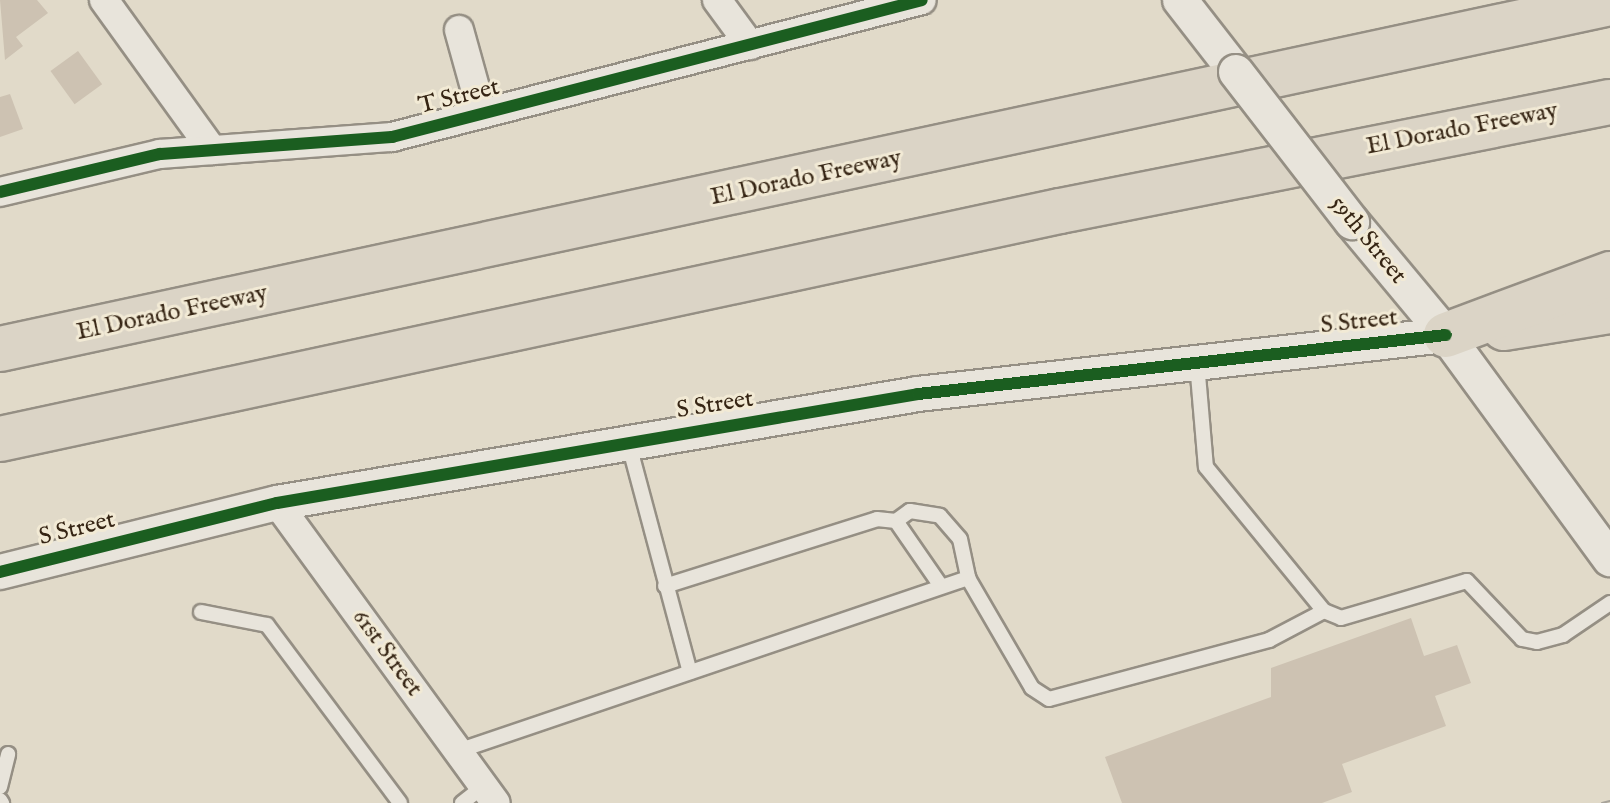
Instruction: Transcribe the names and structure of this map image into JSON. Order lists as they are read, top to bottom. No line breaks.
{"streets":{"highway":["El Dorado Freeway"],"street":["T Street","59th Street","S Street","61st Street"]},"crossings":[["59th Street","S Street"],["S Street","61st Street"]]}
